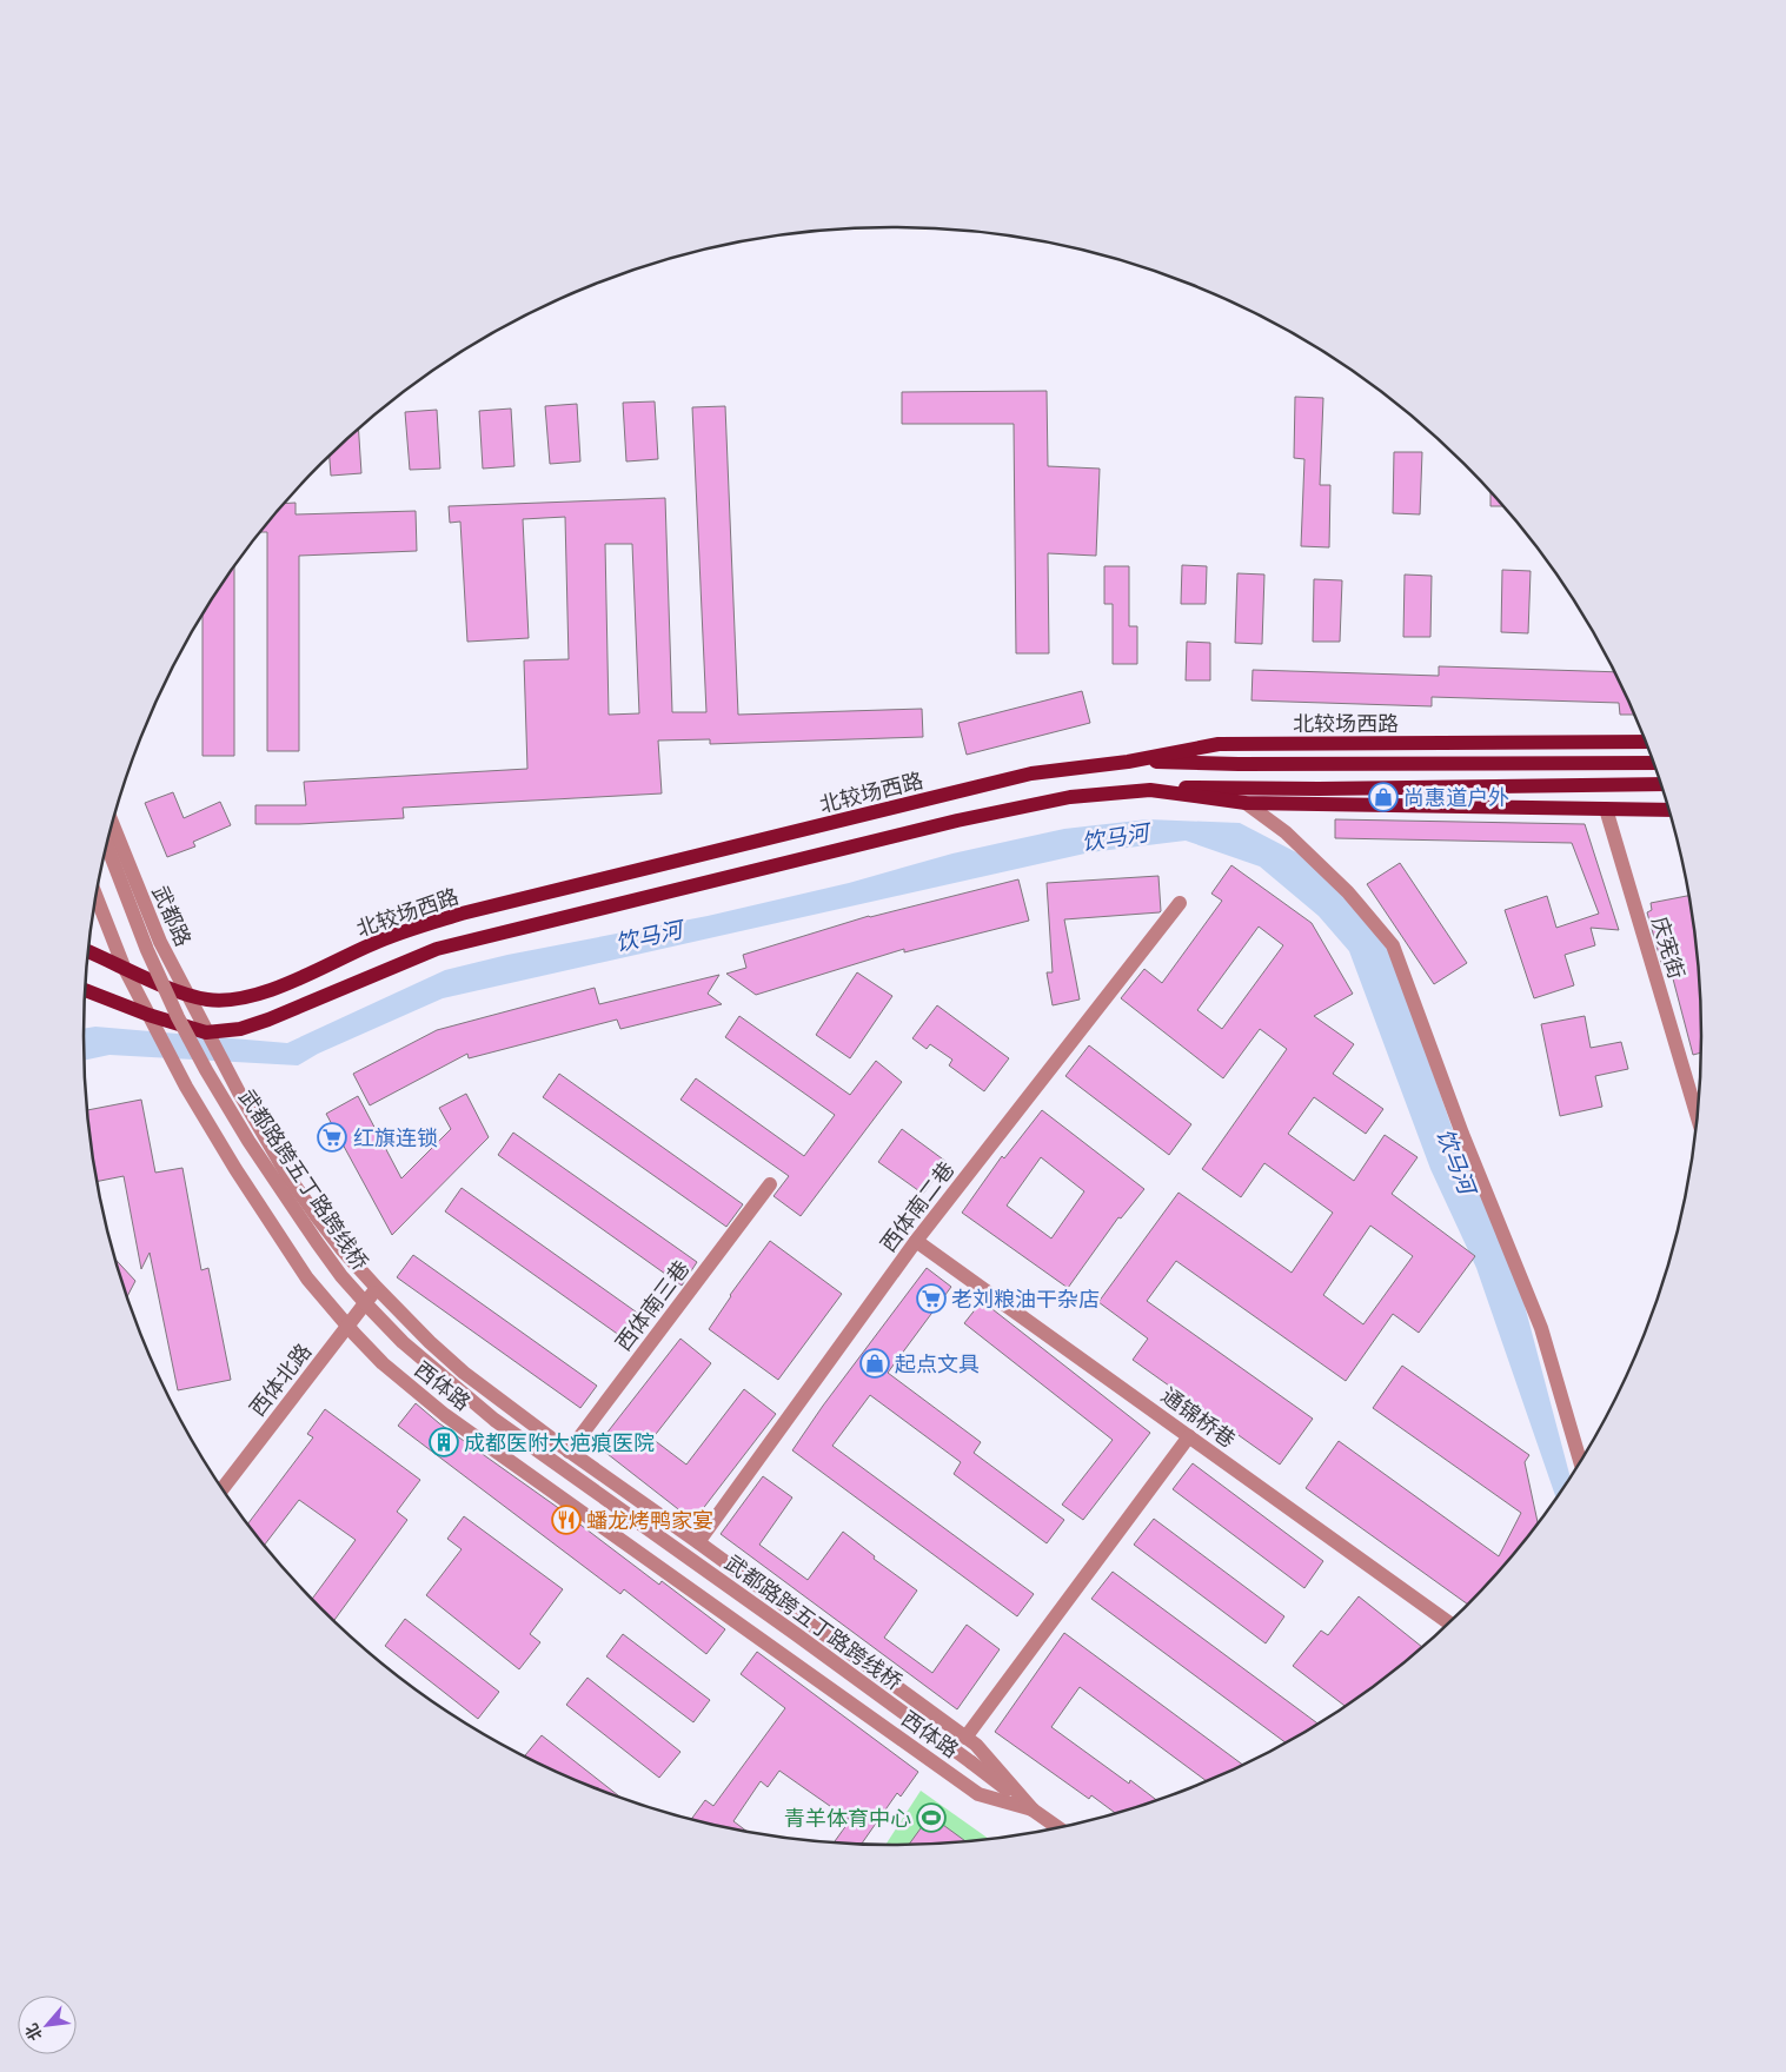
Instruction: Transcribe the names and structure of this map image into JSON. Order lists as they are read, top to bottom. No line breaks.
{"streets":{"main road":["北较场西路"],"street":["武都路","庆宪街","武都路跨五丁路跨线桥","西体南二巷","西体南三巷","西体北路","西体路","通锦桥巷"]},"crossings":[["北较场西路","武都路"],["武都路","西体路"],["武都路跨五丁路跨线桥","西体路"],["西体南二巷","西体路"],["西体南二巷","通锦桥巷"],["西体南三巷","西体路"],["西体北路","西体路"]],"water":["饮马河"],"places":{"shop":["尚惠道户外","起点文具"],"supermarket":["红旗连锁","老刘粮油干杂店"],"building":["成都医附大疤痕医院"],"restaurant":["蟠龙烤鸭家宴"],"sports":["青羊体育中心"]},"north":"bottom left"}
